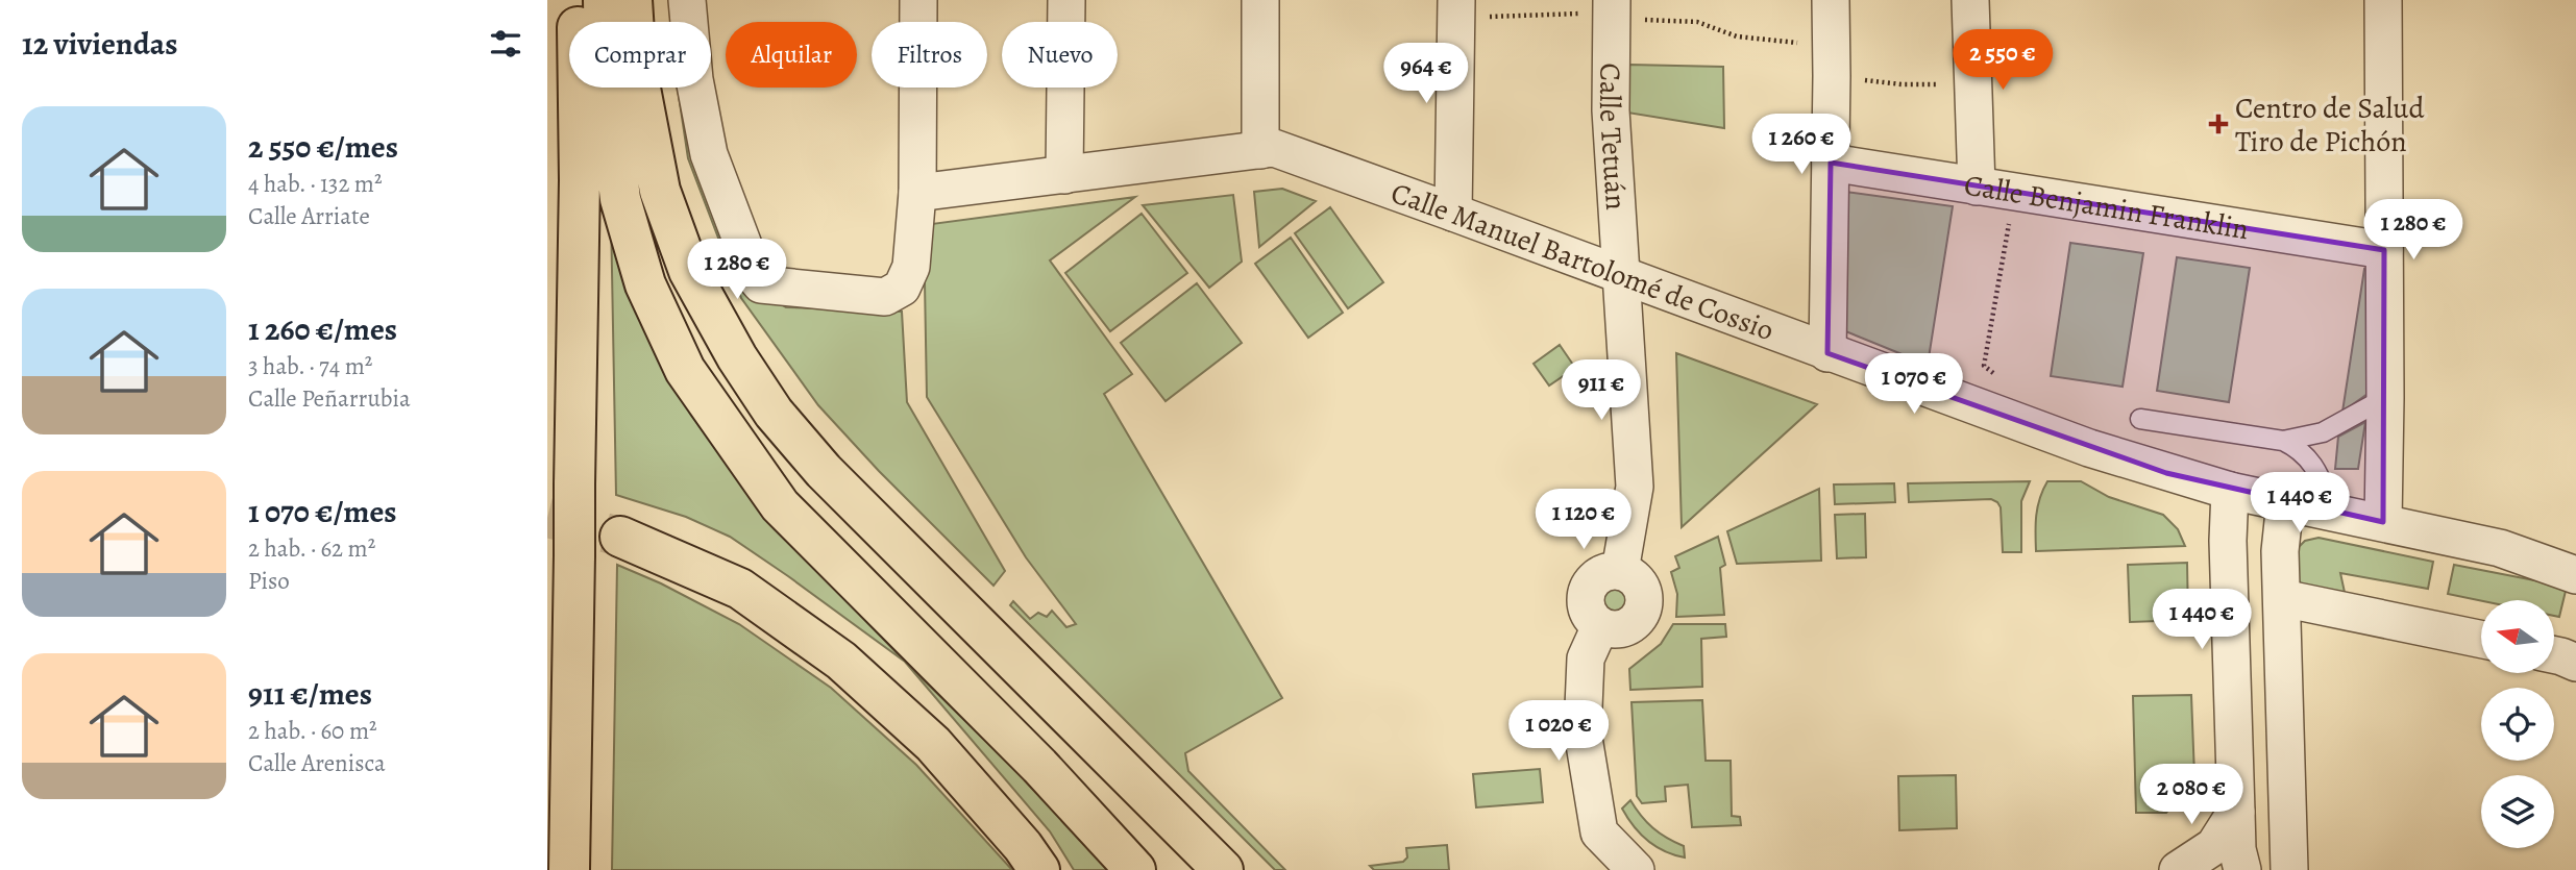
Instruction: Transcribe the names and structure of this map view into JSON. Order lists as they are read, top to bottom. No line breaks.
{"streets":{"street":["Calle Tetuán","Calle Benjamin Franklin","Calle Manuel Bartolomé de Cossio"]},"crossings":[["Calle Tetuán","Calle Manuel Bartolomé de Cossio"]],"places":{"health":["Centro de Salud Tiro de Pichón"]},"north":"left","page":{"heading":"12 viviendas","chip":["Comprar","Alquilar","Filtros","Nuevo"],"price":["2 550 €","964 €","1 260 €","1 280 €","1 280 €","1 070 €","911 €","1 440 €","1 120 €","1 440 €","1 020 €","2 080 €"],"list":[{"name":"2 550 €/mes","note":"4 hab. · 132 m² · Calle Arriate"},{"name":"1 260 €/mes","note":"3 hab. · 74 m² · Calle Peñarrubia"},{"name":"1 070 €/mes","note":"2 hab. · 62 m² · Piso"},{"name":"911 €/mes","note":"2 hab. · 60 m² · Calle Arenisca"}]}}
